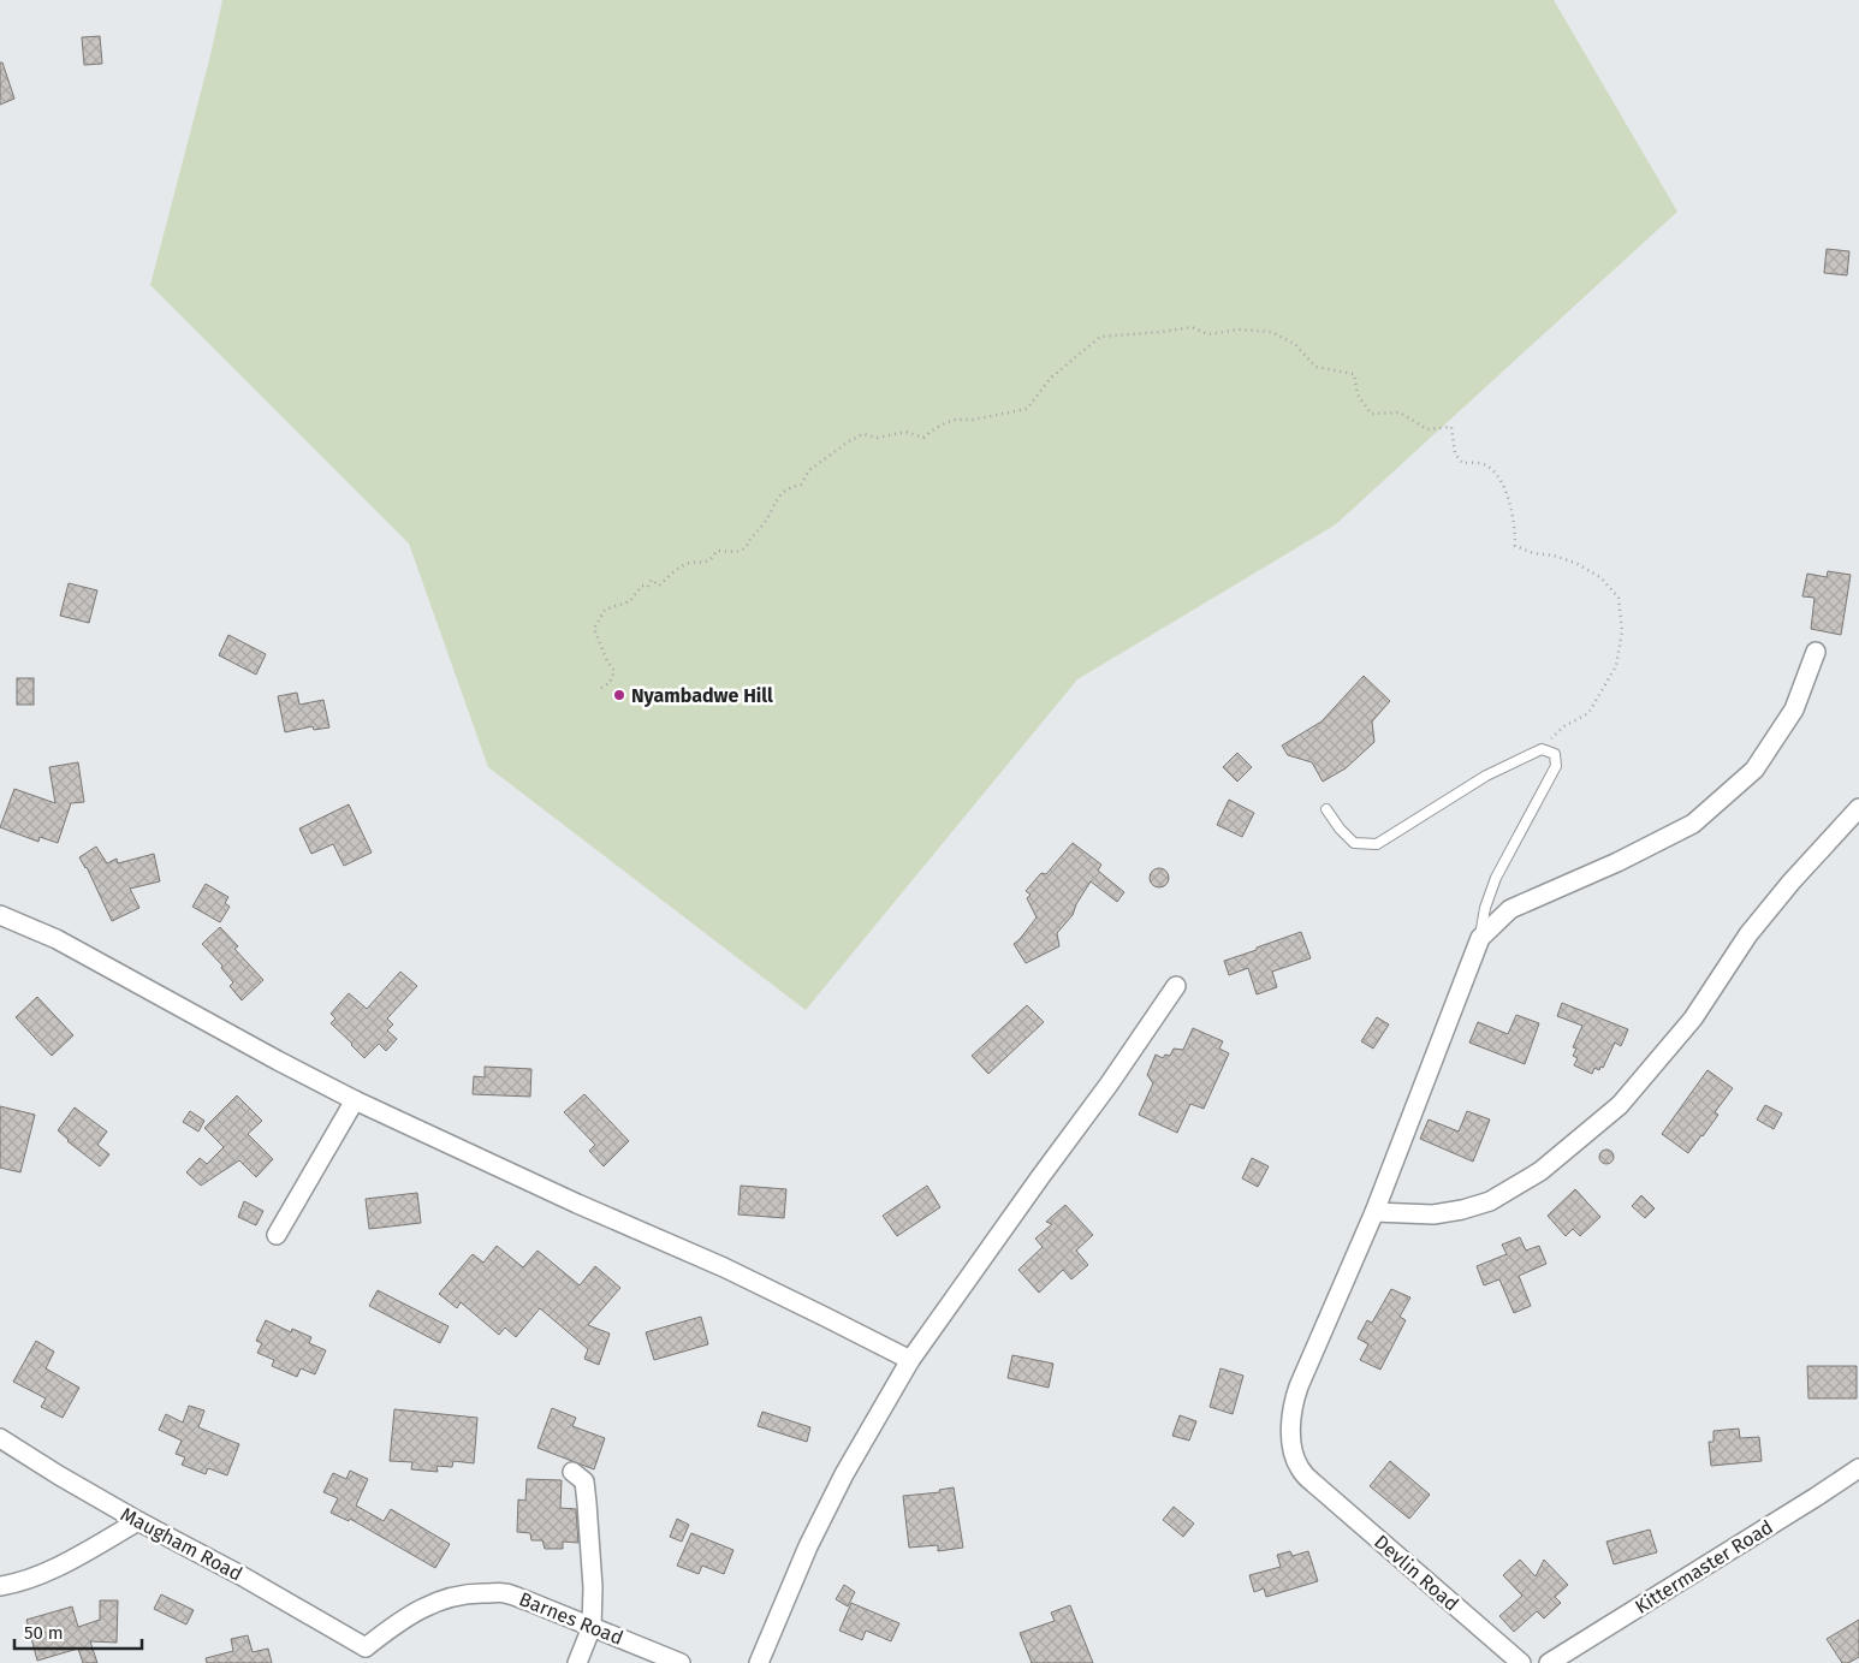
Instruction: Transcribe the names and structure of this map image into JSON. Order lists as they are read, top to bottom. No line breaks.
{"streets":{"street":["Maugham Road","Kittermaster Road","Devlin Road","Barnes Road"]},"crossings":[["Maugham Road","Barnes Road"]],"places":["Nyambadwe Hill"],"scale_bar":"50 m"}
